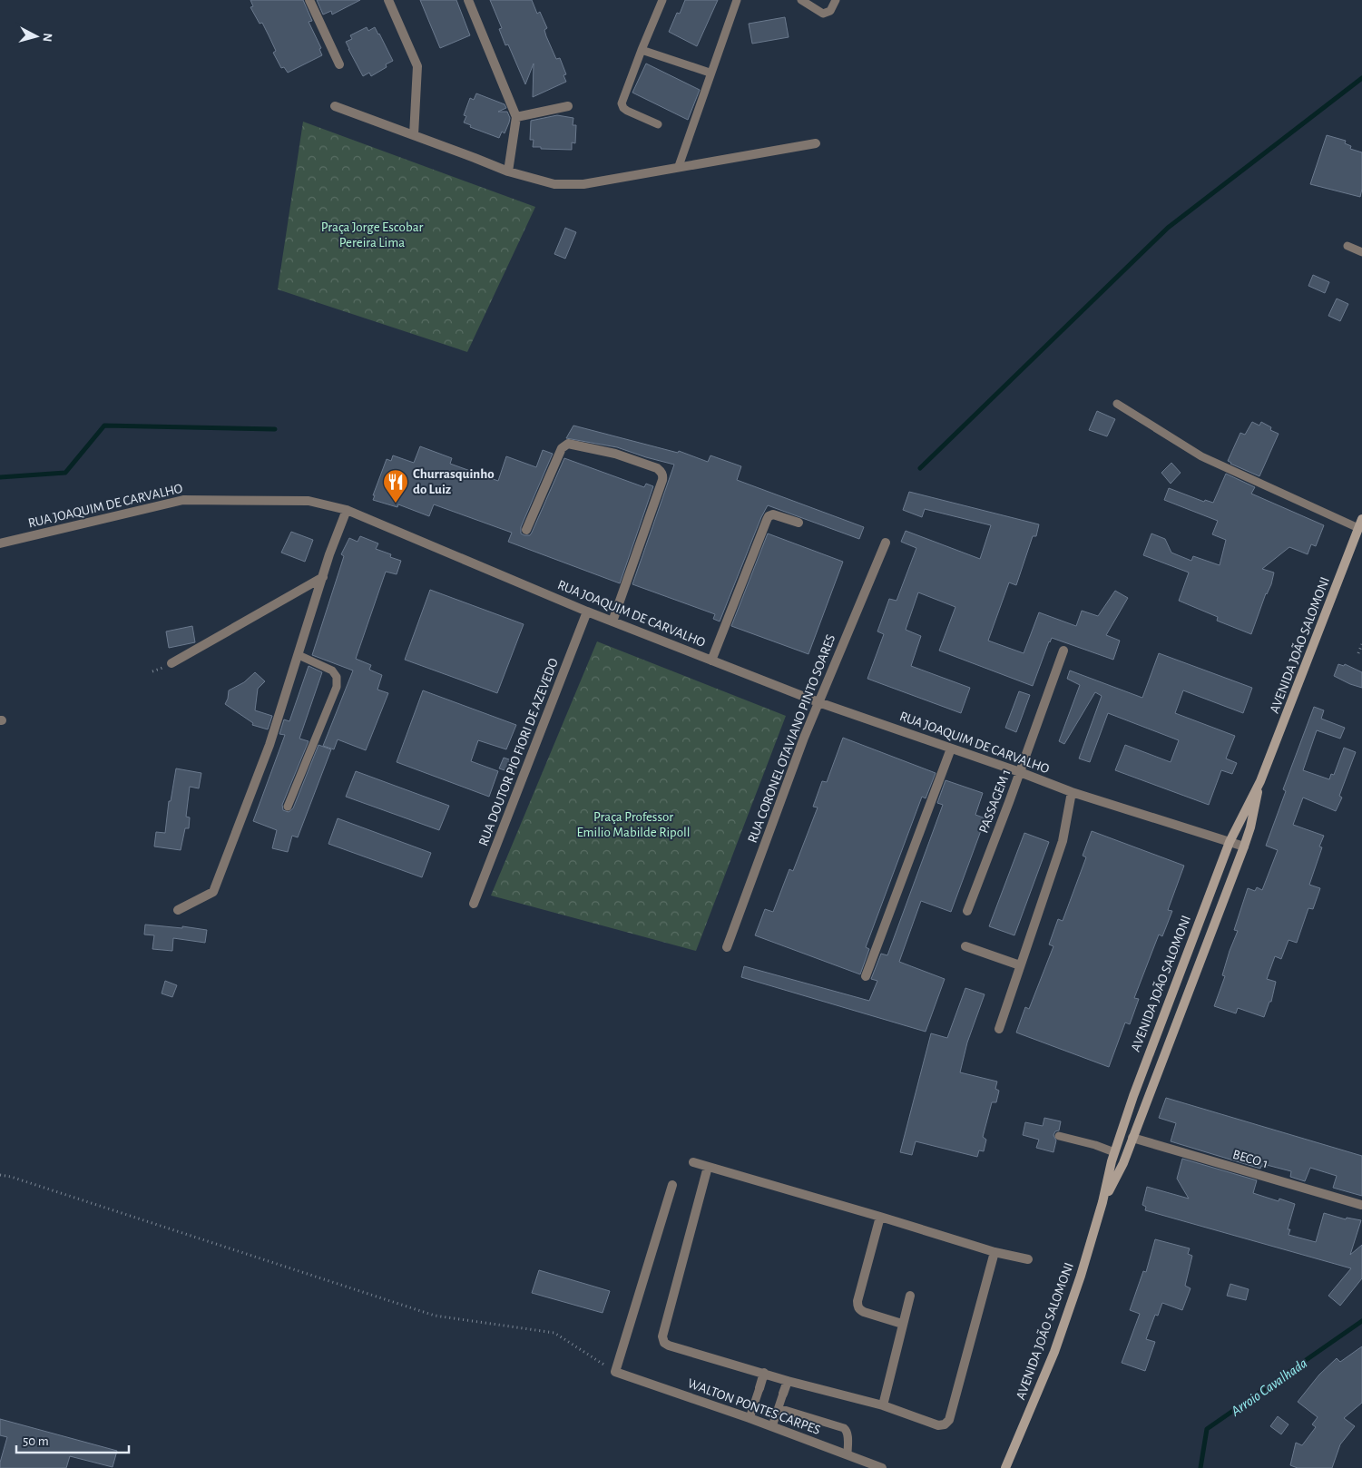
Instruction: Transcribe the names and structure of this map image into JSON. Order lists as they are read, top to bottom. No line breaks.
{"streets":{"main road":["AVENIDA JOÃO SALOMONI"],"street":["RUA JOAQUIM DE CARVALHO","RUA CORONEL OTAVIANO PINTO SOARES","RUA DOUTOR PIO FIORI DE AZEVEDO","PASSAGEM 1","BECO 1","WALTON PONTES CARPES"]},"crossings":[["RUA JOAQUIM DE CARVALHO","AVENIDA JOÃO SALOMONI"],["RUA JOAQUIM DE CARVALHO","RUA CORONEL OTAVIANO PINTO SOARES"],["RUA JOAQUIM DE CARVALHO","RUA DOUTOR PIO FIORI DE AZEVEDO"],["RUA JOAQUIM DE CARVALHO","PASSAGEM 1"],["AVENIDA JOÃO SALOMONI","BECO 1"]],"water":["Arroio Cavalhada"],"parks":["Praça Jorge Escobar Pereira Lima","Praça Professor Emilio Mabilde Ripoll"],"places":{"restaurant":["Churrasquinho do Luiz"]},"scale_bar":"50 m","north":"right"}
